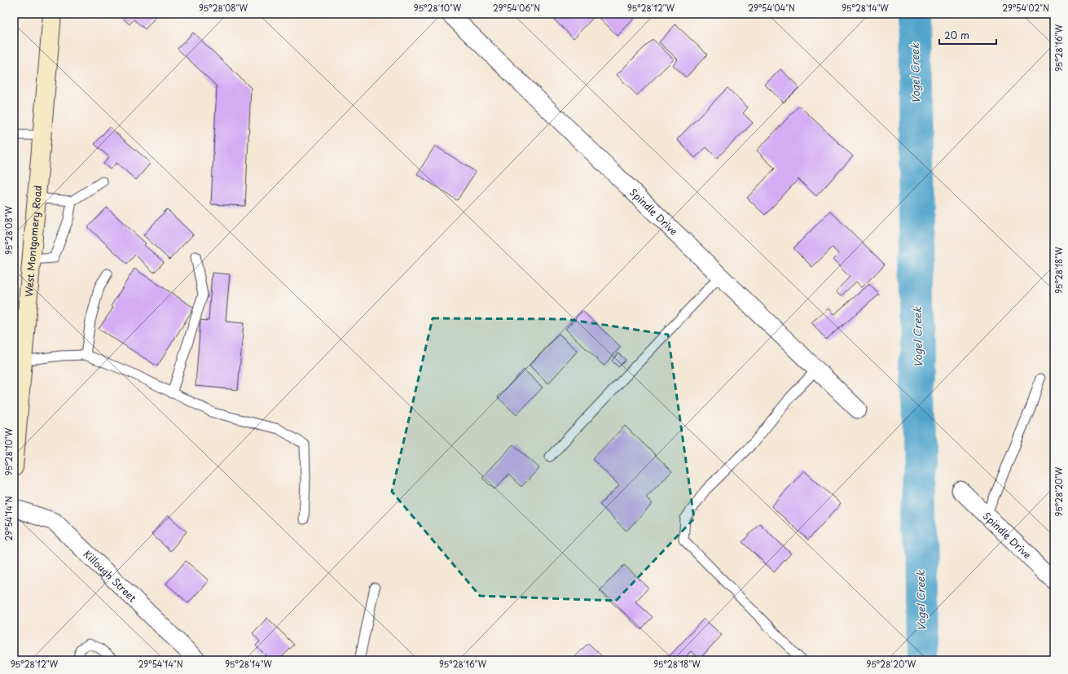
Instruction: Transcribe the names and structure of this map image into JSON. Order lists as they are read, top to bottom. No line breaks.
{"streets":{"main road":["West Montgomery Road"],"street":["Spindle Drive","Killough Street"]},"water":["Vogel Creek"],"scale_bar":"20 m","coordinates":["95°28'08\"W","95°28'10\"W","29°54'06\"N","95°28'12\"W","29°54'04\"N","95°28'14\"W","29°54'02\"N","95°28'16\"W","95°28'18\"W","95°28'20\"W","29°54'14\"N"]}
